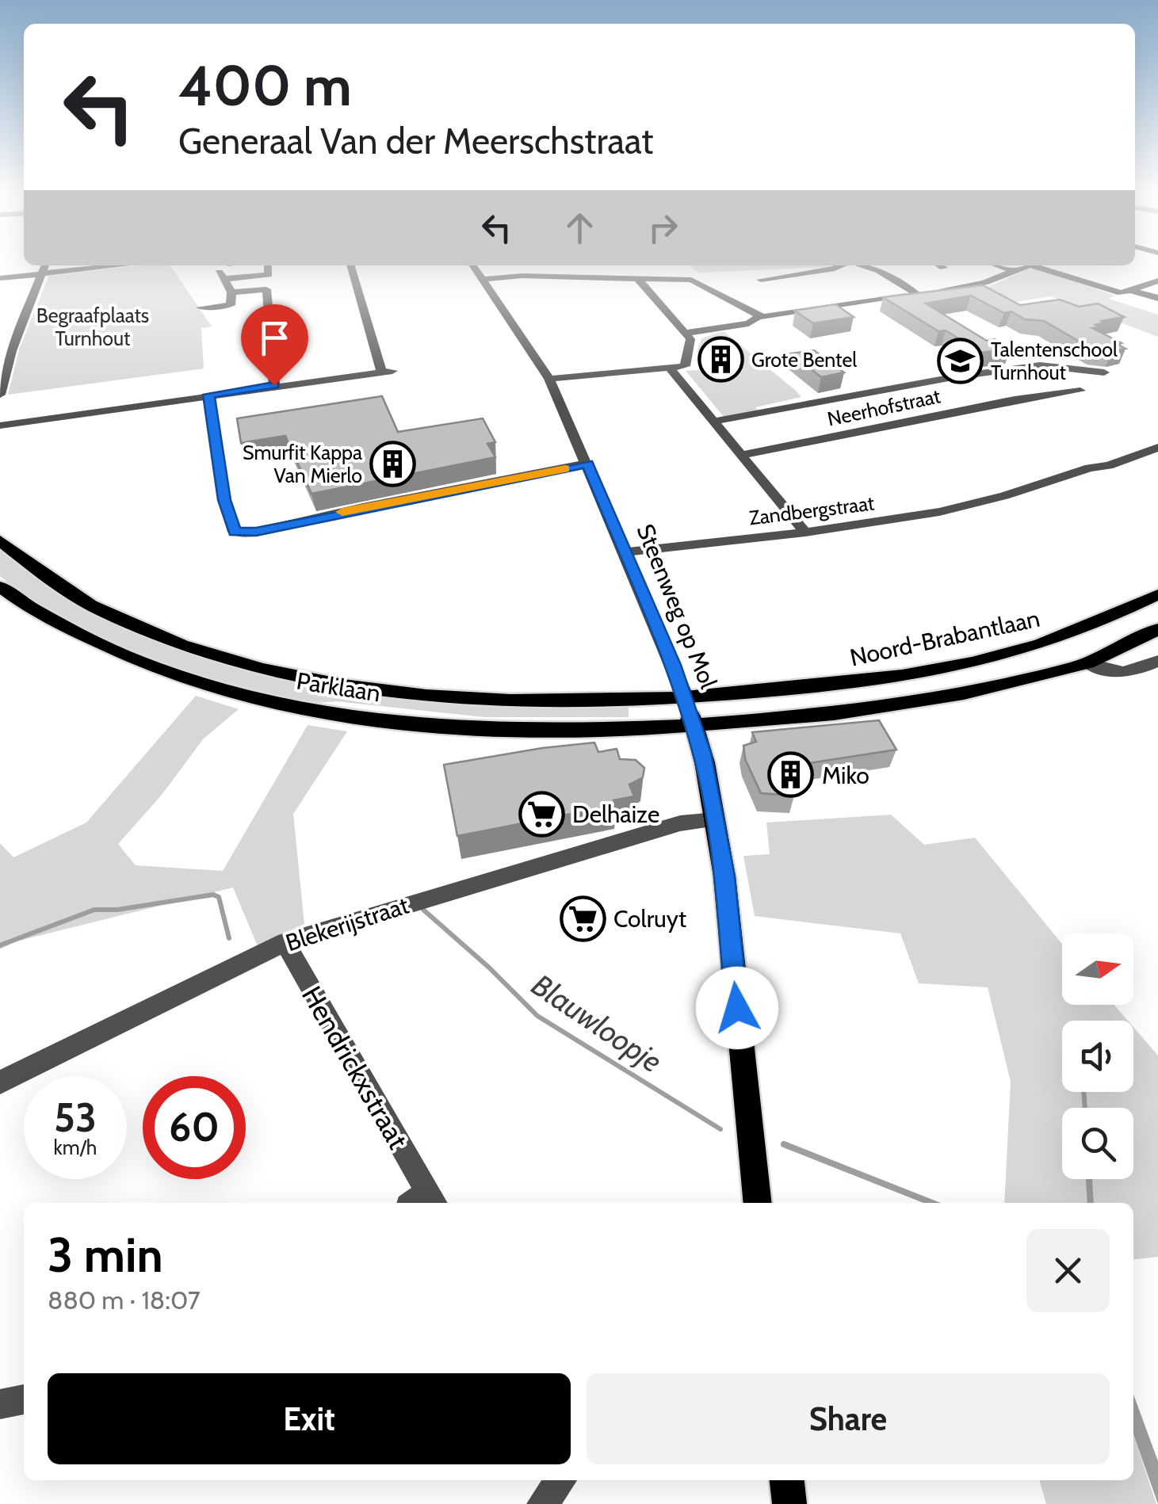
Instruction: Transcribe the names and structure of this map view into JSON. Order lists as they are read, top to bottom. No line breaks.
{"streets":{"main road":["Steenweg op Mol","Noord-Brabantlaan","Parklaan"],"street":["Neerhofstraat","Zandbergstraat","Blekerijstraat","Hendrickxstraat"]},"crossings":[["Zandbergstraat","Steenweg op Mol"],["Steenweg op Mol","Noord-Brabantlaan"],["Steenweg op Mol","Parklaan"],["Steenweg op Mol","Blekerijstraat"],["Noord-Brabantlaan","Parklaan"],["Blekerijstraat","Hendrickxstraat"]],"water":["Blauwloopje"],"parks":["Begraafplaats Turnhout"],"places":{"building":["Grote Bentel","Smurfit Kappa Van Mierlo","Miko"],"school or university":["Talentenschool Turnhout"],"supermarket":["Delhaize","Colruyt"]},"north":"right","page":{"turn":["400 m","Generaal Van der Meerschstraat"],"speed":"53 km/h","limit":"60","heading":["3 min","880 m · 18:07"],"buttons":["Exit","Share"]}}
